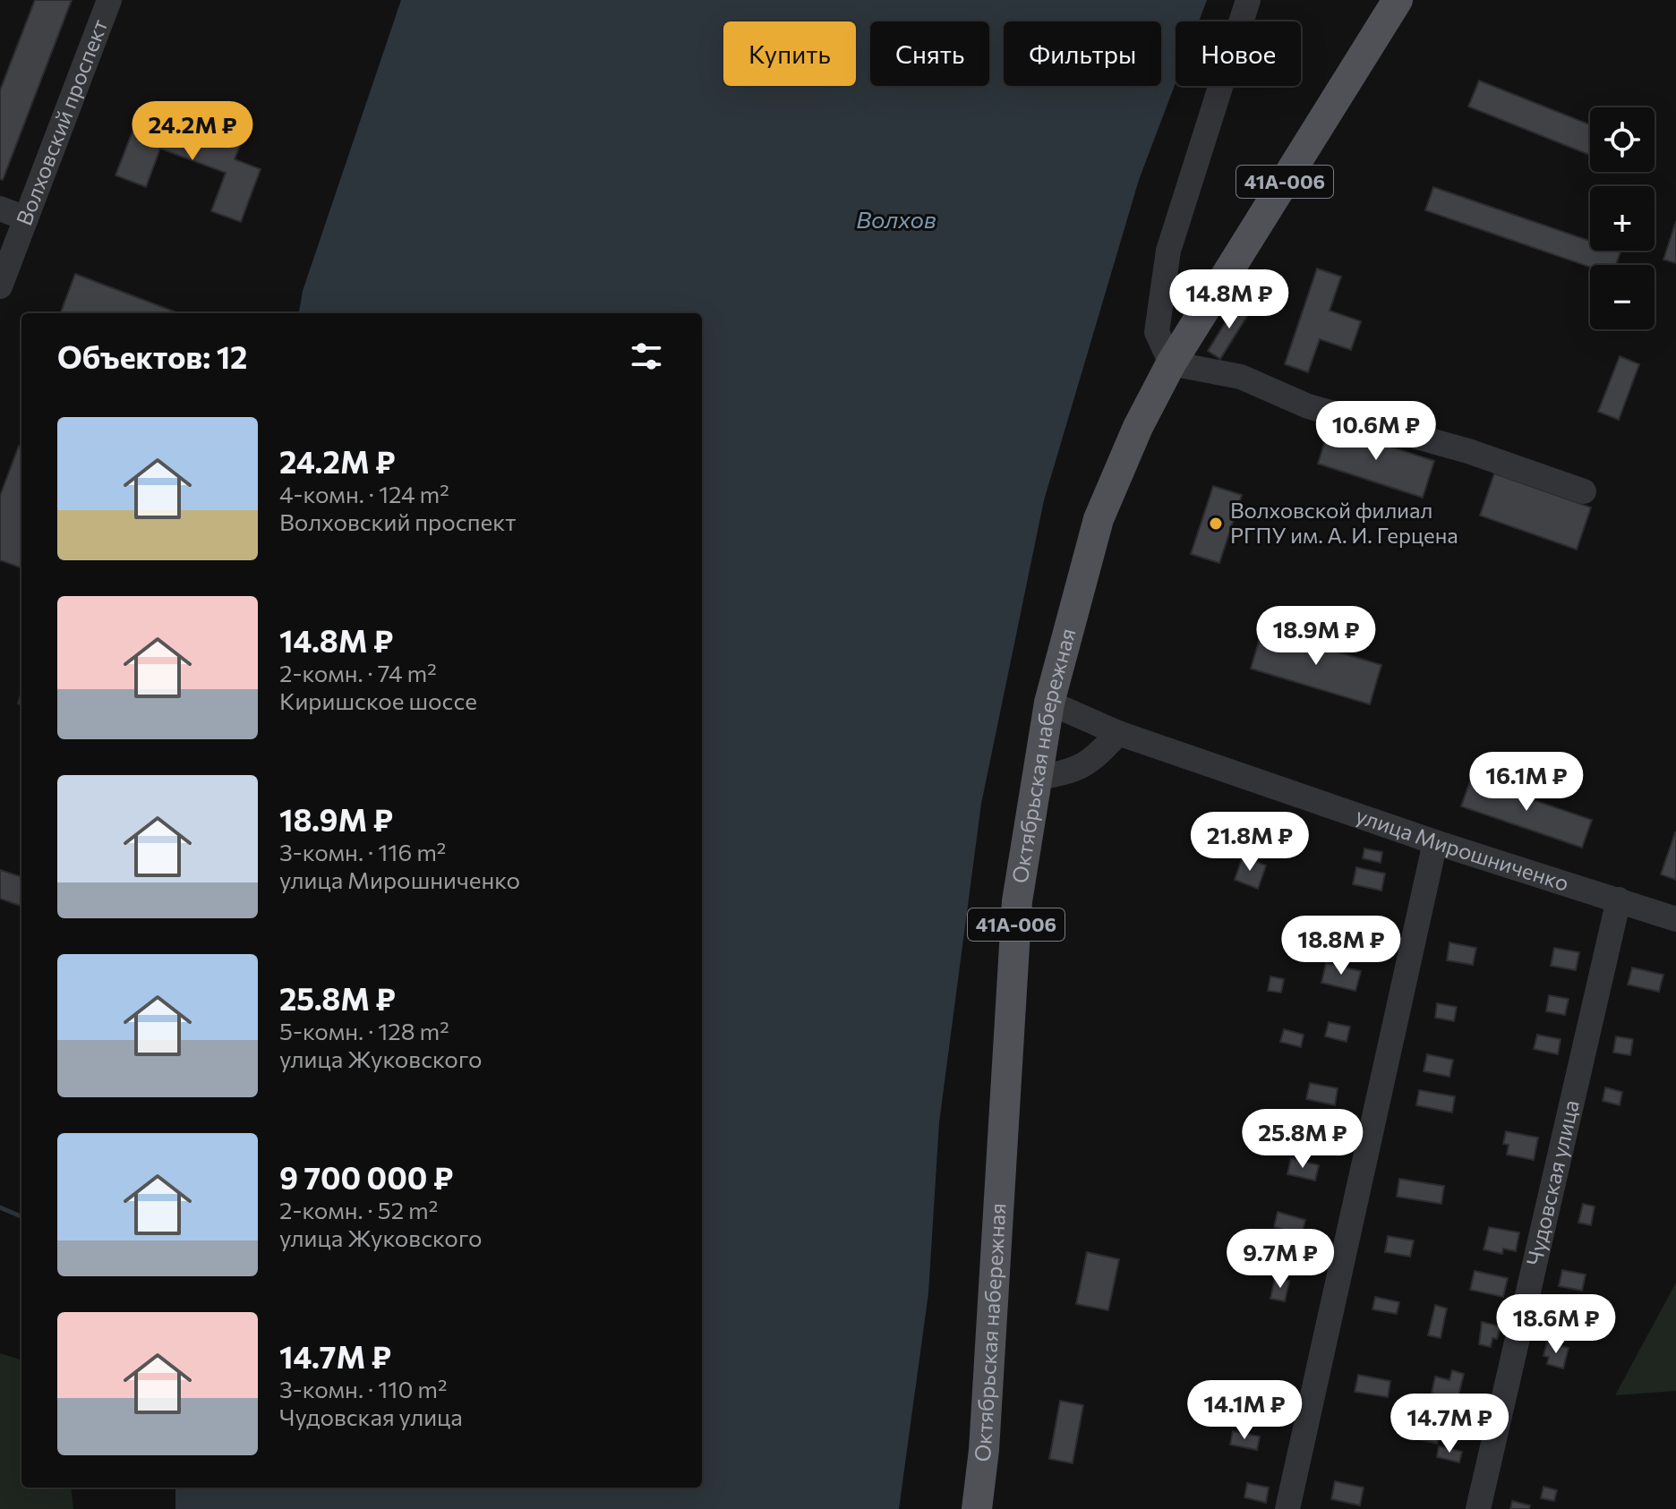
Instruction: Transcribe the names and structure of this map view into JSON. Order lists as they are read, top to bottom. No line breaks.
{"streets":{"main road":["41А-006","Октябрьская набережная"],"street":["Волховский проспект","улица Мирошниченко","Чудовская улица"]},"crossings":[["41А-006","Октябрьская набережная"],["Октябрьская набережная","улица Мирошниченко"],["улица Мирошниченко","Чудовская улица"]],"water":["Волхов"],"places":["Волховской филиал РГПУ им. А. И. Герцена"],"page":{"chip":["Купить","Снять","Фильтры","Новое"],"price":["24.2M ₽","14.8M ₽","10.6M ₽","18.9M ₽","16.1M ₽","21.8M ₽","18.8M ₽","25.8M ₽","9.7M ₽","18.6M ₽","14.1M ₽","14.7M ₽"],"map_buttons":["+","−"],"heading":"Объектов: 12","list":[{"name":"24.2M ₽","note":"4-комн. · 124 m² · Волховский проспект"},{"name":"14.8M ₽","note":"2-комн. · 74 m² · Киришское шоссе"},{"name":"18.9M ₽","note":"3-комн. · 116 m² · улица Мирошниченко"},{"name":"25.8M ₽","note":"5-комн. · 128 m² · улица Жуковского"},{"name":"9 700 000 ₽","note":"2-комн. · 52 m² · улица Жуковского"},{"name":"14.7M ₽","note":"3-комн. · 110 m² · Чудовская улица"}]}}
